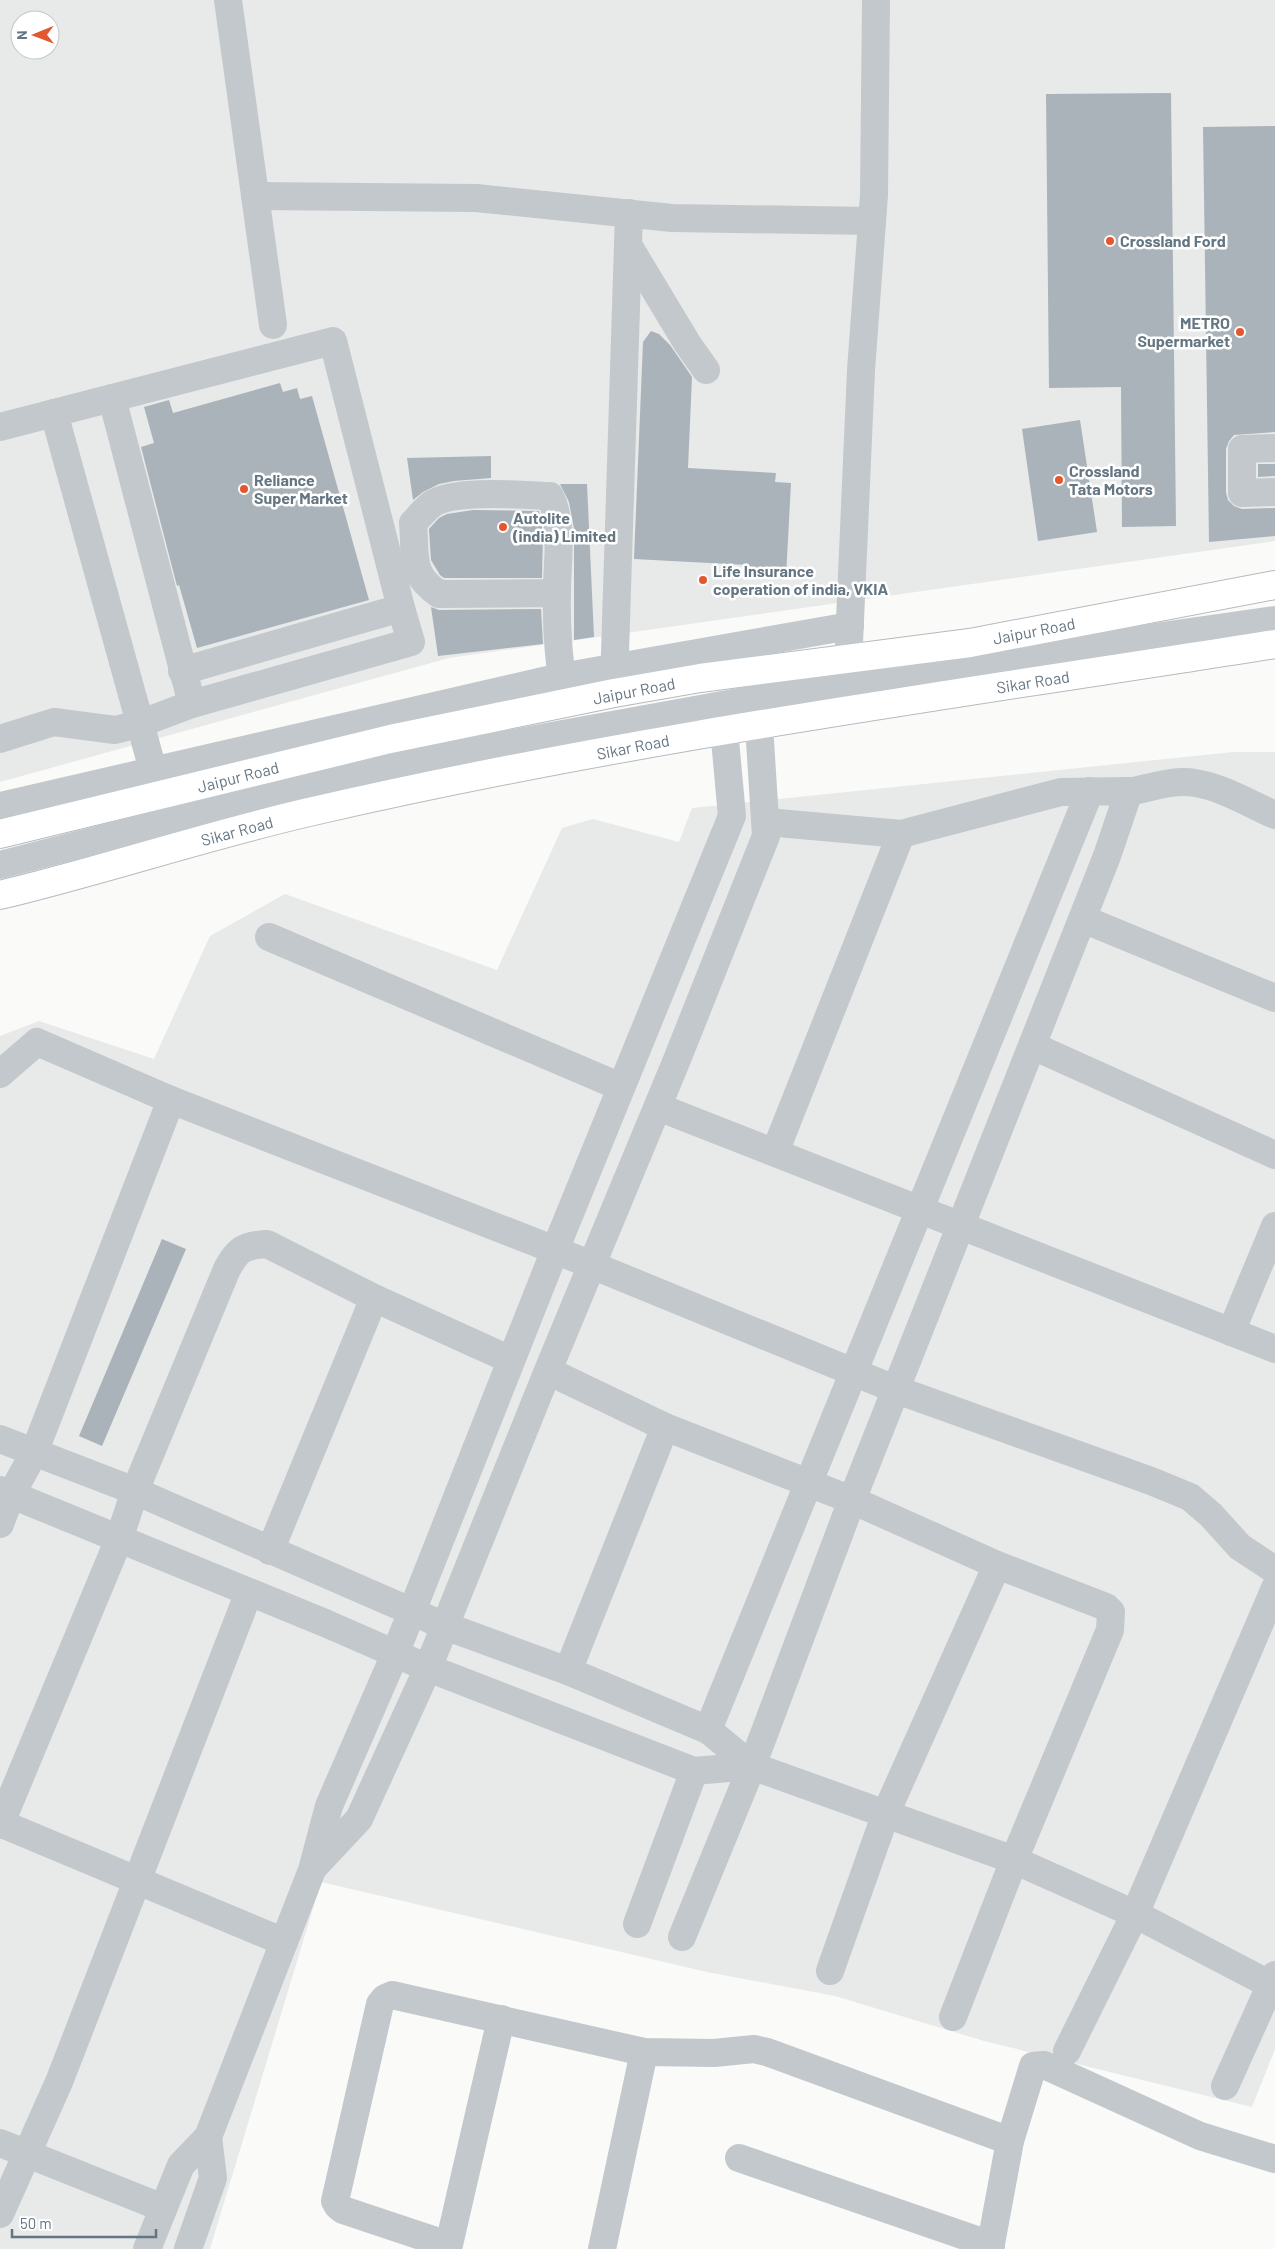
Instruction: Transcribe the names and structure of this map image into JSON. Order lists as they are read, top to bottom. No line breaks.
{"streets":{"main road":["Jaipur Road","Sikar Road"]},"places":["Crossland Ford","METRO Supermarket","Crossland Tata Motors","Reliance Super Market","Autolite (india) Limited","Life Insurance coperation of india, VKIA"],"scale_bar":"50 m","north":"left"}
